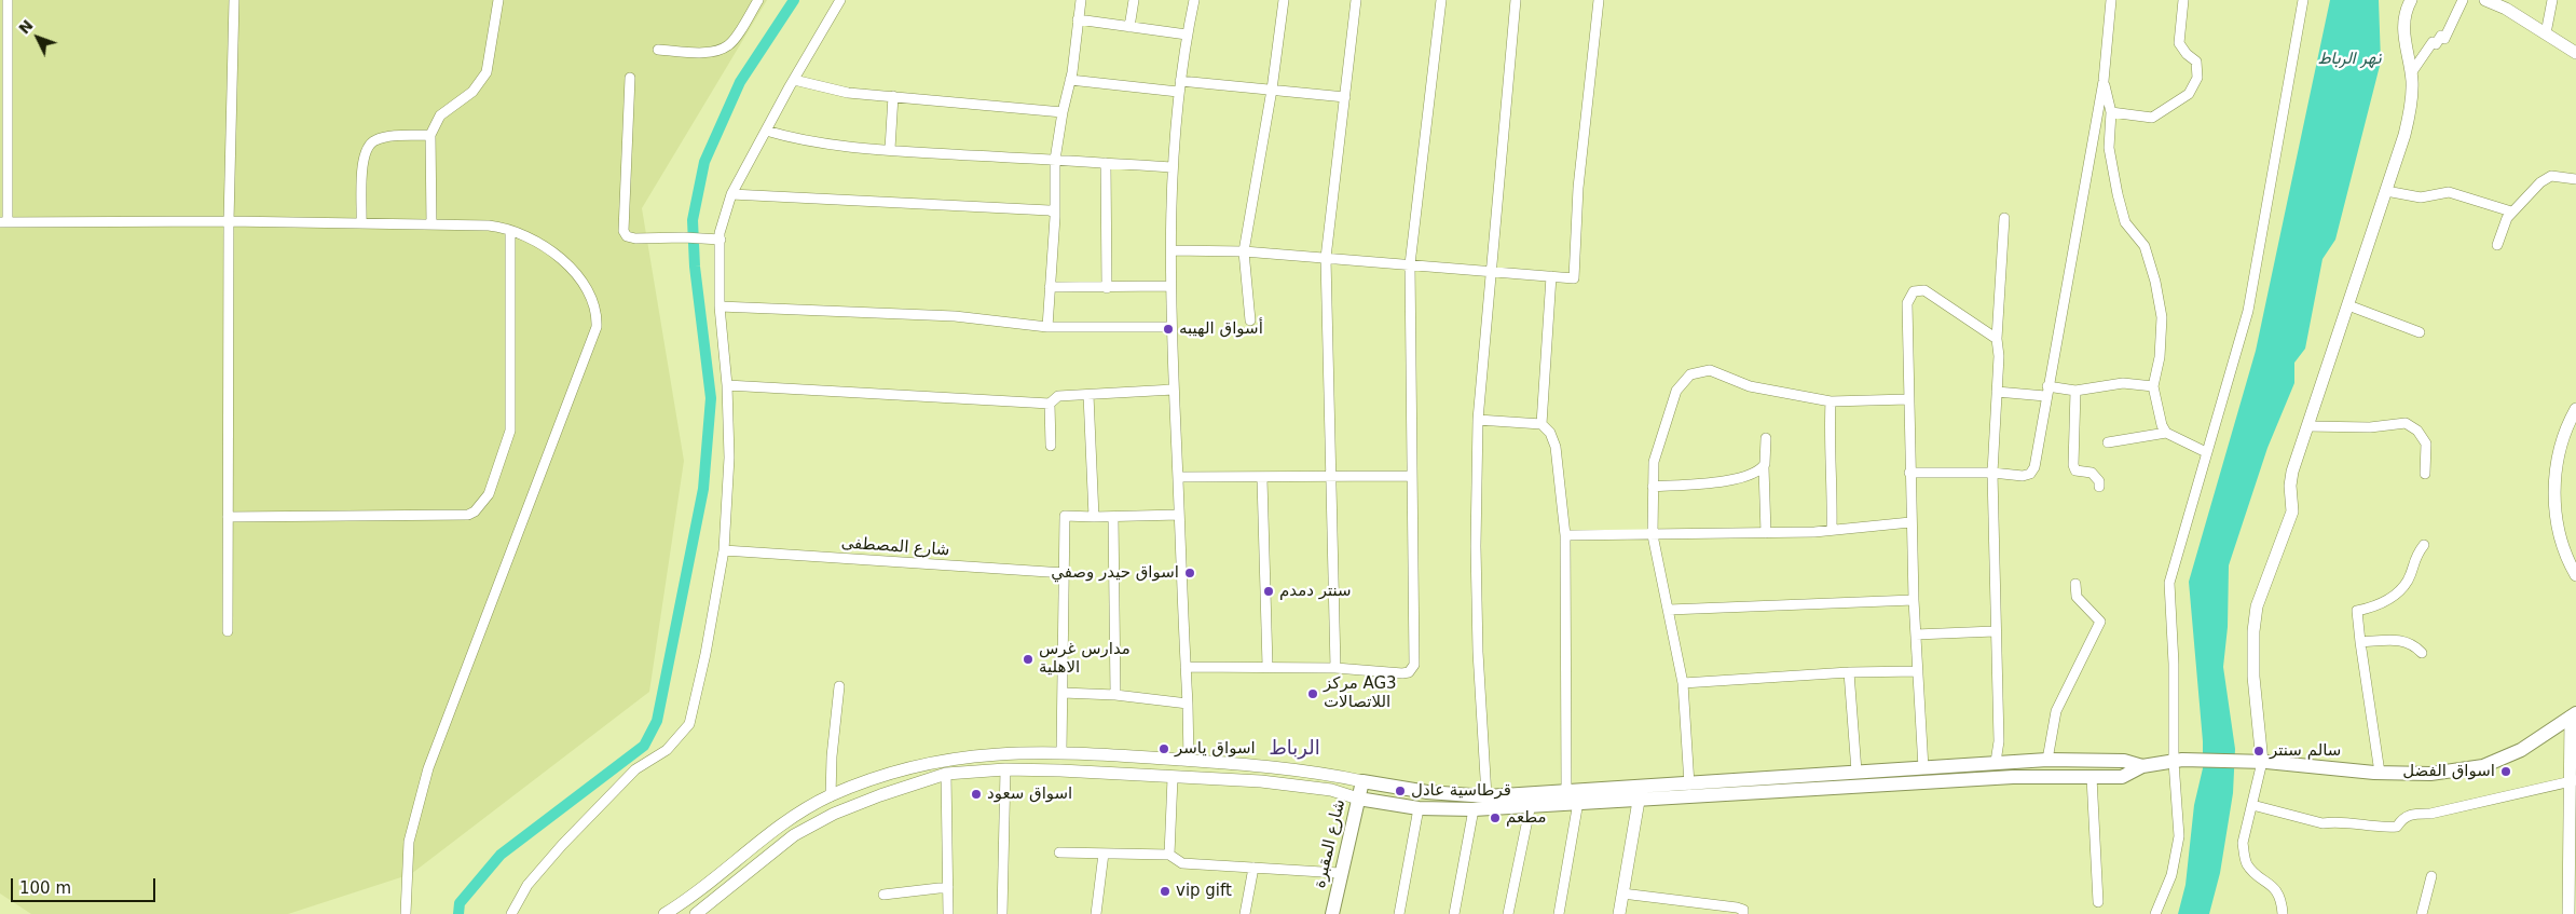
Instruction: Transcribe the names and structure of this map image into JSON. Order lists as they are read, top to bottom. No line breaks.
{"streets":{"main road":["شارع المقبرة"],"street":["شارع المصطفى"]},"districts":["الرباط"],"water":["نهر الرباط"],"places":["أسواق الهيبه","اسواق حيدر وصفي","سنتر دمدم","مدارس غرس الاهلية","مركز AG3 اللاتصالات","اسواق ياسر","سالم سنتر","اسواق الفضل","قرطاسية عادل","اسواق سعود","مطعم","vip gift"],"scale_bar":"100 m","north":"top left"}
